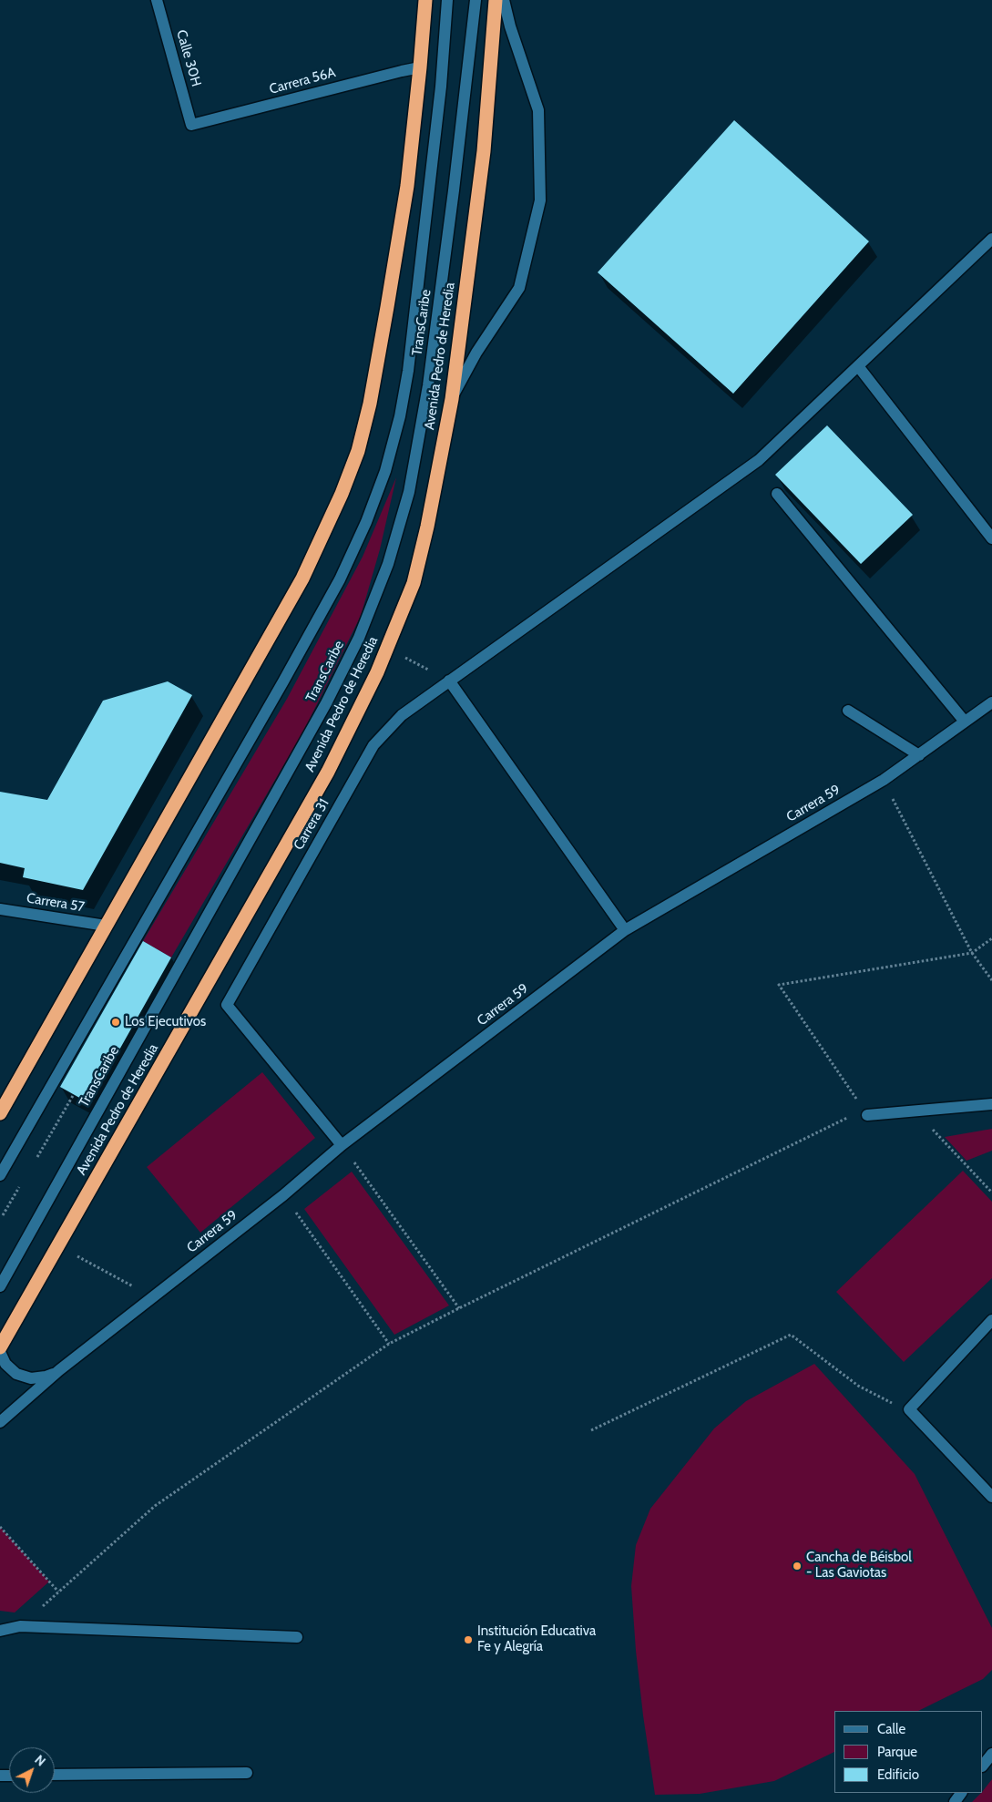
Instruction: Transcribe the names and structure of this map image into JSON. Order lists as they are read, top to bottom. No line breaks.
{"streets":{"highway":["Avenida Pedro de Heredia"],"street":["Calle 30H","Carrera 56A","TransCaribe","Carrera 59","Carrera 31","Carrera 57"]},"crossings":[["Calle 30H","Carrera 56A"],["Carrera 59","Carrera 31"]],"places":["Los Ejecutivos","Cancha de Béisbol - Las Gaviotas","Institución Educativa Fe y Alegría"],"legend":["Calle","Parque","Edificio"],"north":"top right"}
